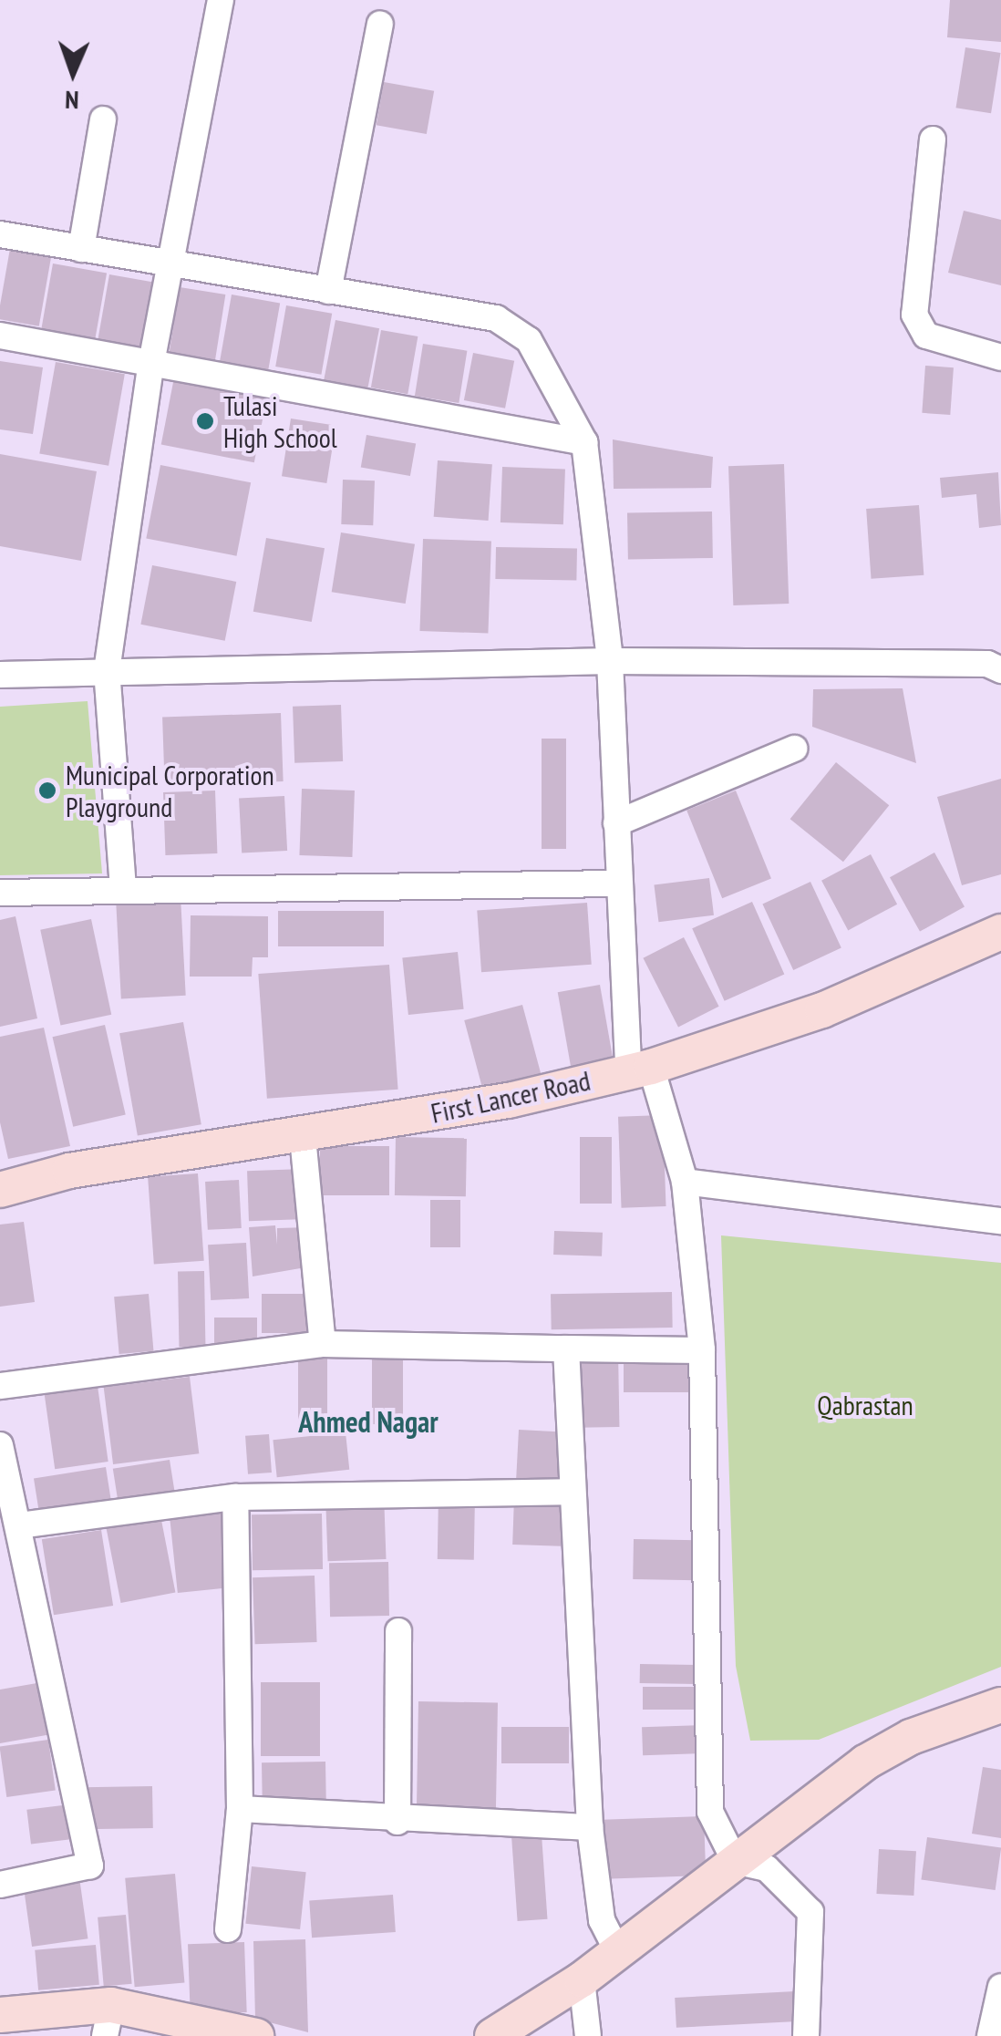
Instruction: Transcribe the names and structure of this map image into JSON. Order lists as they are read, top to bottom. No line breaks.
{"streets":{"street":["First Lancer Road"]},"districts":["Ahmed Nagar"],"parks":["Qabrastan"],"places":["Tulasi High School","Municipal Corporation Playground"],"north":"bottom"}
